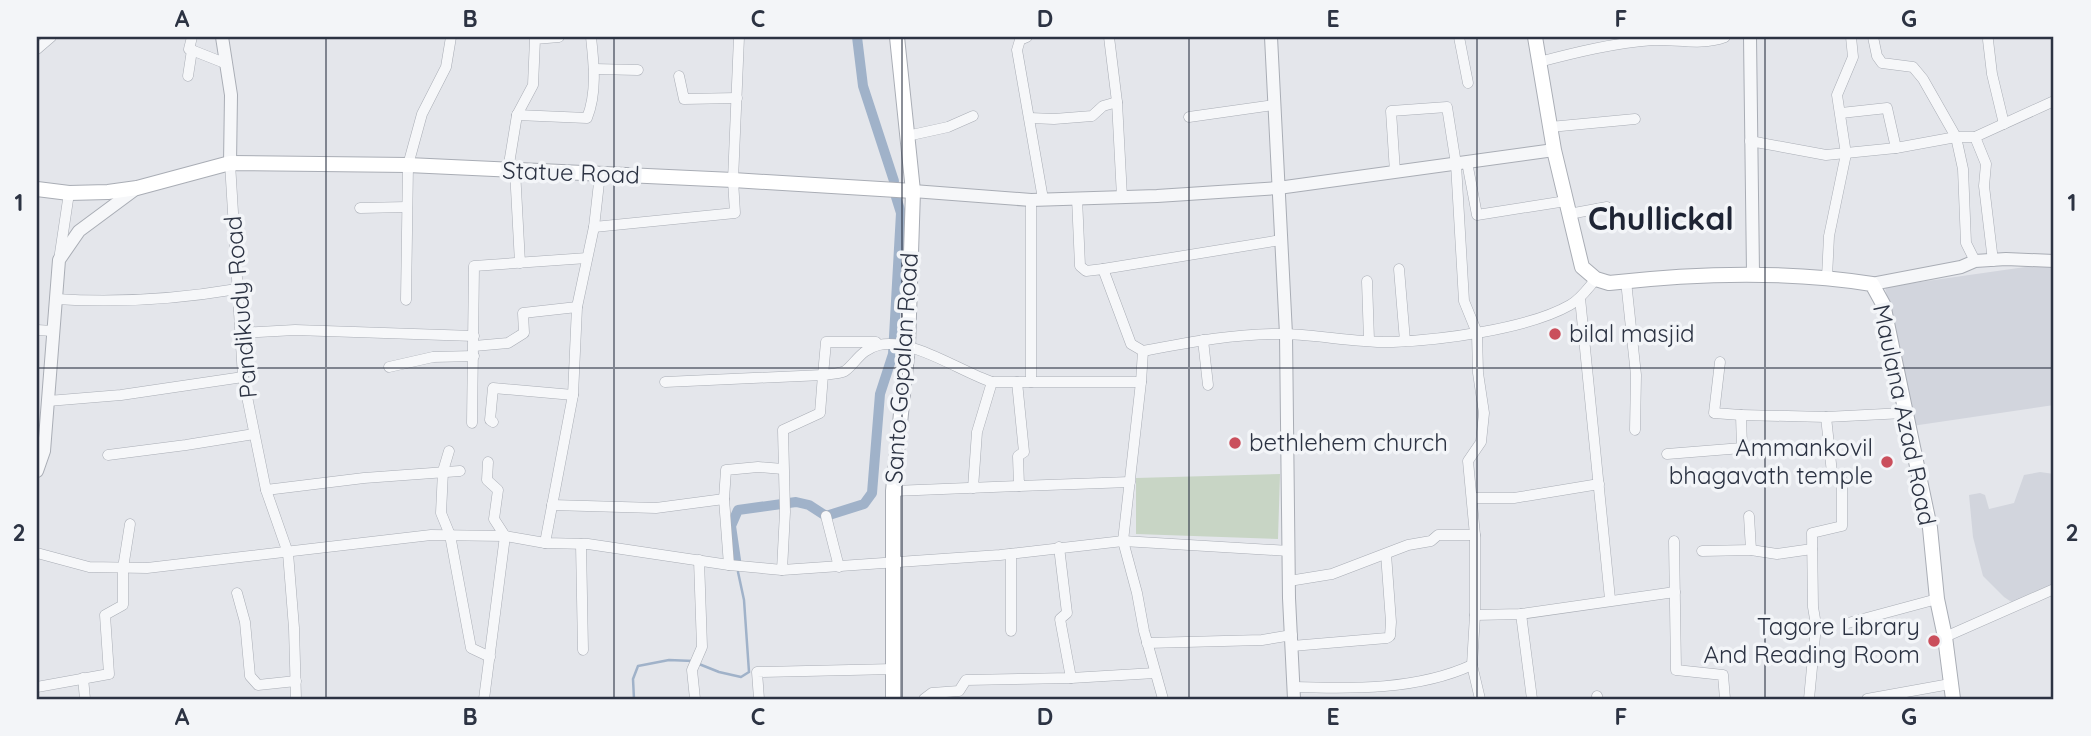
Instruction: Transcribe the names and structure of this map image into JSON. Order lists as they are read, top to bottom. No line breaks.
{"streets":{"main road":["Statue Road","Santo Gopalan Road","Maulana Azad Road"],"street":["Pandikudy Road"]},"crossings":[["Statue Road","Pandikudy Road"],["Statue Road","Santo Gopalan Road"]],"districts":["Chullickal"],"places":["bilal masjid","bethlehem church","Ammankovil bhagavath temple","Tagore Library And Reading Room"],"grid":{"columns":["A","B","C","D","E","F","G"],"rows":["1","2"]}}
